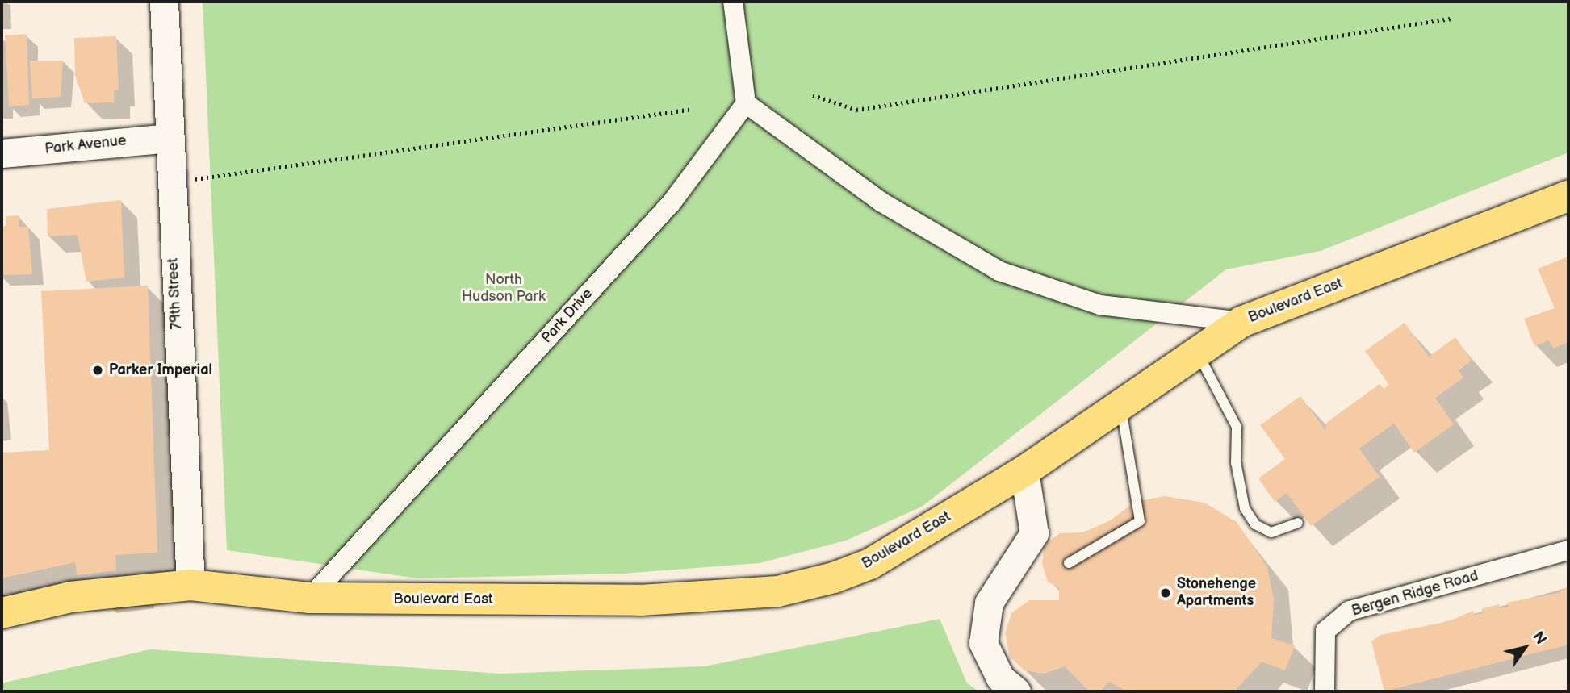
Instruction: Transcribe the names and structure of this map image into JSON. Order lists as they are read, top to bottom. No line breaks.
{"streets":{"main road":["Boulevard East"],"street":["Park Avenue","79th Street","Park Drive","Bergen Ridge Road"]},"crossings":[["Park Avenue","79th Street"],["79th Street","Boulevard East"],["Boulevard East","Park Drive"]],"parks":["North Hudson Park"],"places":["Parker Imperial","Stonehenge Apartments"],"north":"top right"}
